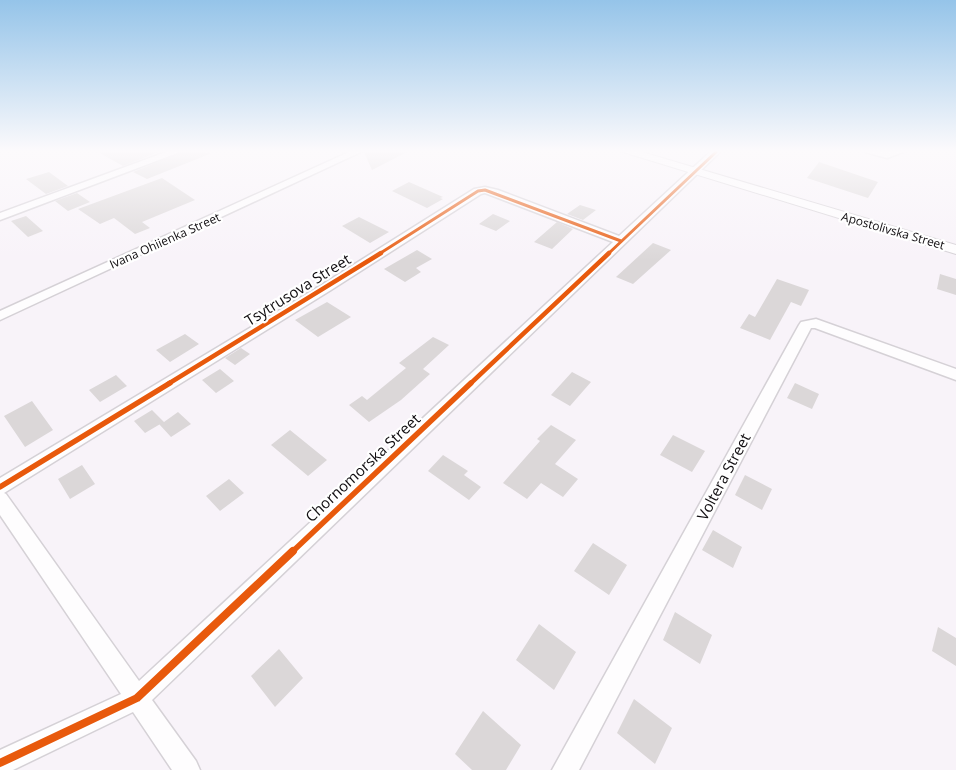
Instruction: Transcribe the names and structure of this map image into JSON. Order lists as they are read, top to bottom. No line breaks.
{"streets":{"street":["Apostolivska Street","Ivana Ohiienka Street","Tsytrusova Street","Chornomorska Street","Voltera Street"]},"crossings":[["Tsytrusova Street","Chornomorska Street"]]}
